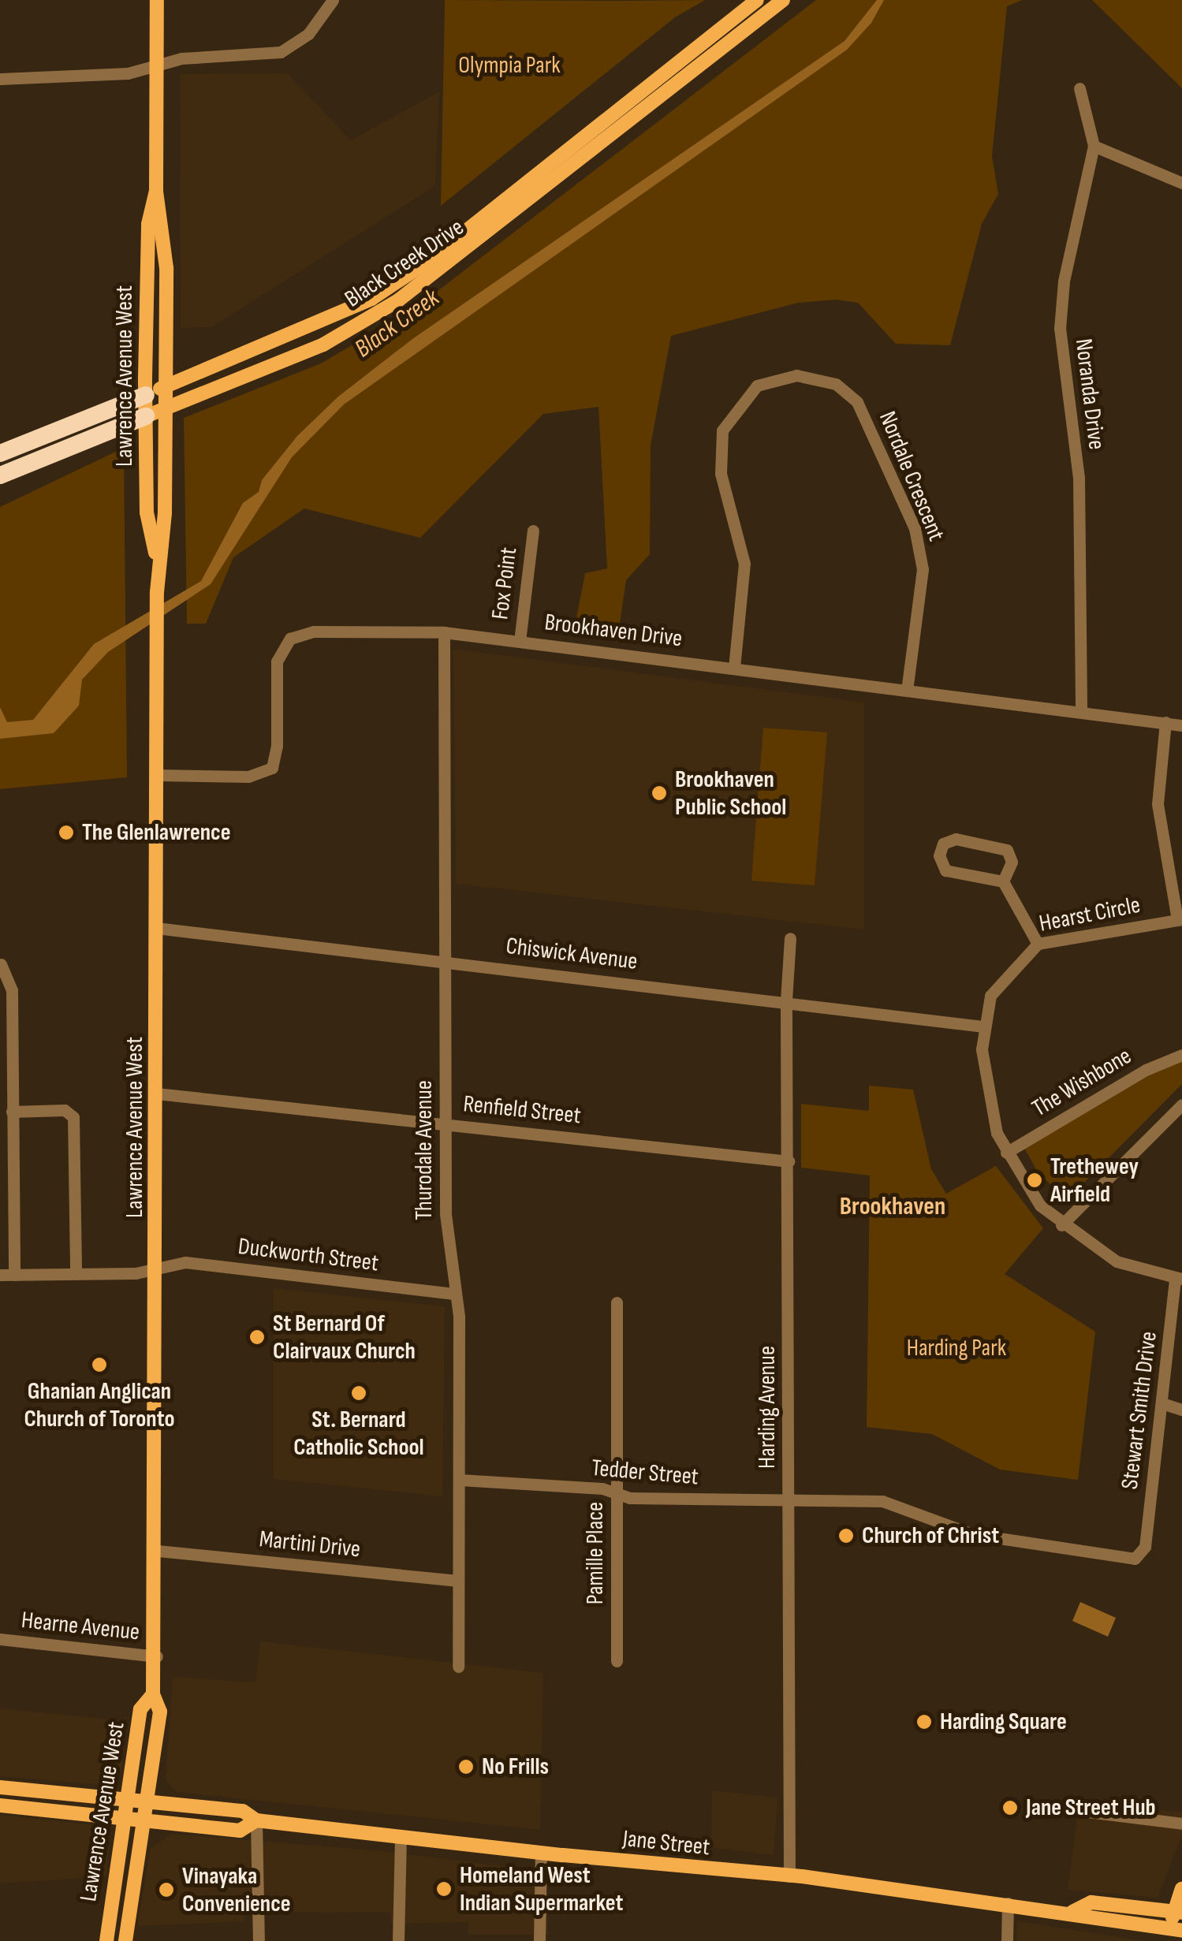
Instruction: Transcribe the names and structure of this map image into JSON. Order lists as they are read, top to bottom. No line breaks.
{"streets":{"highway":["Black Creek Drive"],"main road":["Lawrence Avenue West","Jane Street"],"street":["Noranda Drive","Nordale Crescent","Fox Point","Brookhaven Drive","Hearst Circle","Chiswick Avenue","The Wishbone","Renfield Street","Thurodale Avenue","Duckworth Street","Harding Avenue","Stewart Smith Drive","Tedder Street","Martini Drive","Pamille Place","Hearne Avenue"]},"crossings":[["Black Creek Drive","Lawrence Avenue West"],["Lawrence Avenue West","Brookhaven Drive"],["Lawrence Avenue West","Chiswick Avenue"],["Lawrence Avenue West","Renfield Street"],["Lawrence Avenue West","Duckworth Street"],["Lawrence Avenue West","Martini Drive"],["Lawrence Avenue West","Hearne Avenue"],["Lawrence Avenue West","Jane Street"],["Noranda Drive","Brookhaven Drive"],["Nordale Crescent","Brookhaven Drive"],["Fox Point","Brookhaven Drive"],["Brookhaven Drive","Thurodale Avenue"],["Hearst Circle","Chiswick Avenue"],["Hearst Circle","The Wishbone"],["Hearst Circle","Stewart Smith Drive"],["Chiswick Avenue","Thurodale Avenue"],["Chiswick Avenue","Harding Avenue"],["Renfield Street","Thurodale Avenue"],["Renfield Street","Harding Avenue"],["Thurodale Avenue","Duckworth Street"],["Thurodale Avenue","Tedder Street"],["Thurodale Avenue","Martini Drive"],["Harding Avenue","Tedder Street"],["Harding Avenue","Jane Street"],["Stewart Smith Drive","Tedder Street"],["Tedder Street","Pamille Place"]],"districts":["Brookhaven"],"water":["Black Creek"],"parks":["Olympia Park","Harding Park"],"places":["Brookhaven Public School","The Glenlawrence","Trethewey Airfield","St Bernard Of Clairvaux Church","Ghanian Anglican Church of Toronto","St. Bernard Catholic School","Church of Christ","Harding Square","No Frills","Jane Street Hub","Homeland West Indian Supermarket","Vinayaka Convenience"]}
